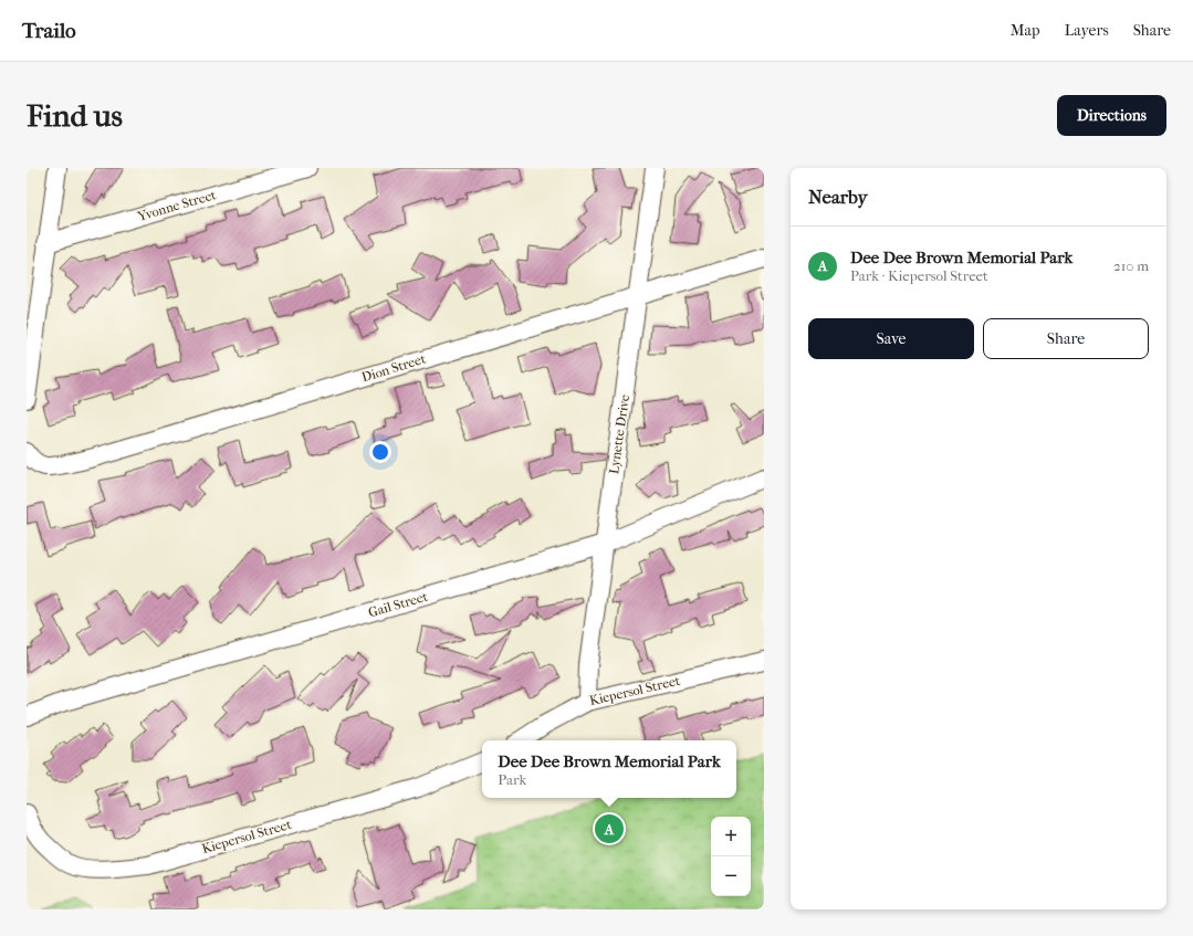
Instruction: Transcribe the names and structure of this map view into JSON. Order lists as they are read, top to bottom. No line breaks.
{"streets":{"street":["Yvonne Street","Dion Street","Lynette Drive","Gail Street","Kiepersol Street"]},"crossings":[["Dion Street","Lynette Drive"],["Lynette Drive","Gail Street"],["Lynette Drive","Kiepersol Street"]],"page":{"header":"Trailo","nav":["Map","Layers","Share"],"buttons":["Directions",["Save","Share"]],"title":"Find us","heading":"Nearby","list":[{"mark":"A","name":"Dee Dee Brown Memorial Park","note":"Park · Kiepersol Street","value":"210 m"}],"popup":["Dee Dee Brown Memorial Park","Park"],"pins":"A","map_buttons":["+","−"]}}
